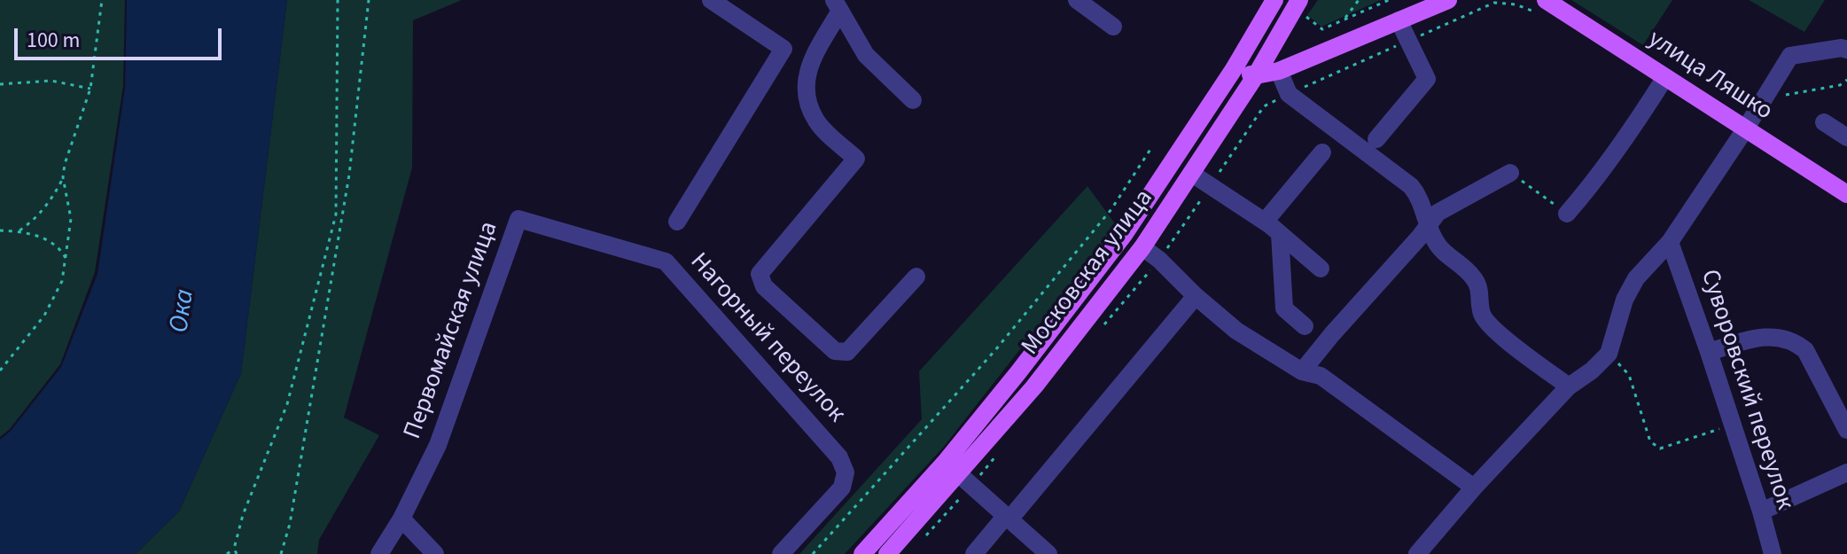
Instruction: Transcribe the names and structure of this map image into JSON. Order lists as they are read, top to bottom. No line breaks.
{"streets":{"main road":["улица Ляшко","Московская улица"],"street":["Первомайская улица","Нагорный переулок","Суворовский переулок"]},"crossings":[["Первомайская улица","Нагорный переулок"]],"water":["Ока"],"scale_bar":"100 m"}
